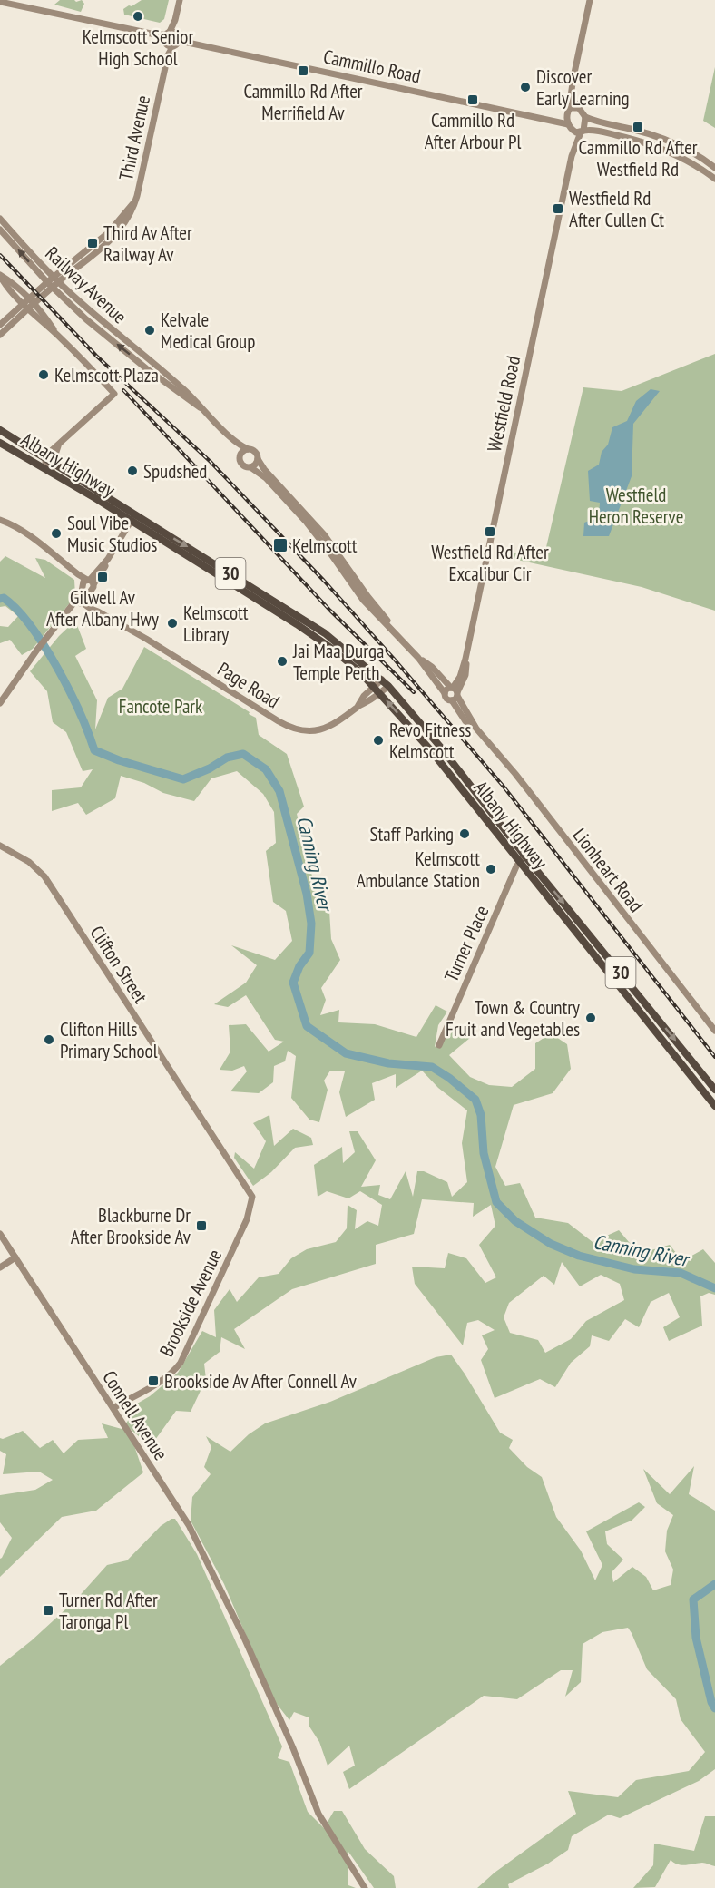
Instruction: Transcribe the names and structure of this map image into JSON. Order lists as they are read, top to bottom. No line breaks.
{"streets":{"highway":["Albany Highway","30"],"main road":["Cammillo Road","Third Avenue","Railway Avenue","Westfield Road","Page Road","Lionheart Road","Turner Place","Clifton Street","Brookside Avenue","Connell Avenue"]},"crossings":[["Cammillo Road","Third Avenue"],["Third Avenue","Railway Avenue"],["Railway Avenue","Westfield Road"],["Railway Avenue","Lionheart Road"],["Westfield Road","Lionheart Road"],["Albany Highway","Page Road"],["Albany Highway","Turner Place"],["Clifton Street","Brookside Avenue"],["Brookside Avenue","Connell Avenue"]],"water":["Canning River"],"parks":["Westfield Heron Reserve","Fancote Park"],"places":{"other":["Kelmscott Senior High School","Discover Early Learning","Kelvale Medical Group","Kelmscott Plaza","Spudshed","Soul Vibe Music Studios","Kelmscott Library","Jai Maa Durga Temple Perth","Revo Fitness Kelmscott","Staff Parking","Kelmscott Ambulance Station","Town & Country Fruit and Vegetables","Clifton Hills Primary School"],"transit":["Cammillo Rd After Merrifield Av","Cammillo Rd After Arbour Pl","Cammillo Rd After Westfield Rd","Westfield Rd After Cullen Ct","Third Av After Railway Av","Westfield Rd After Excalibur Cir","Kelmscott","Gilwell Av After Albany Hwy","Blackburne Dr After Brookside Av","Brookside Av After Connell Av","Turner Rd After Taronga Pl"]}}
